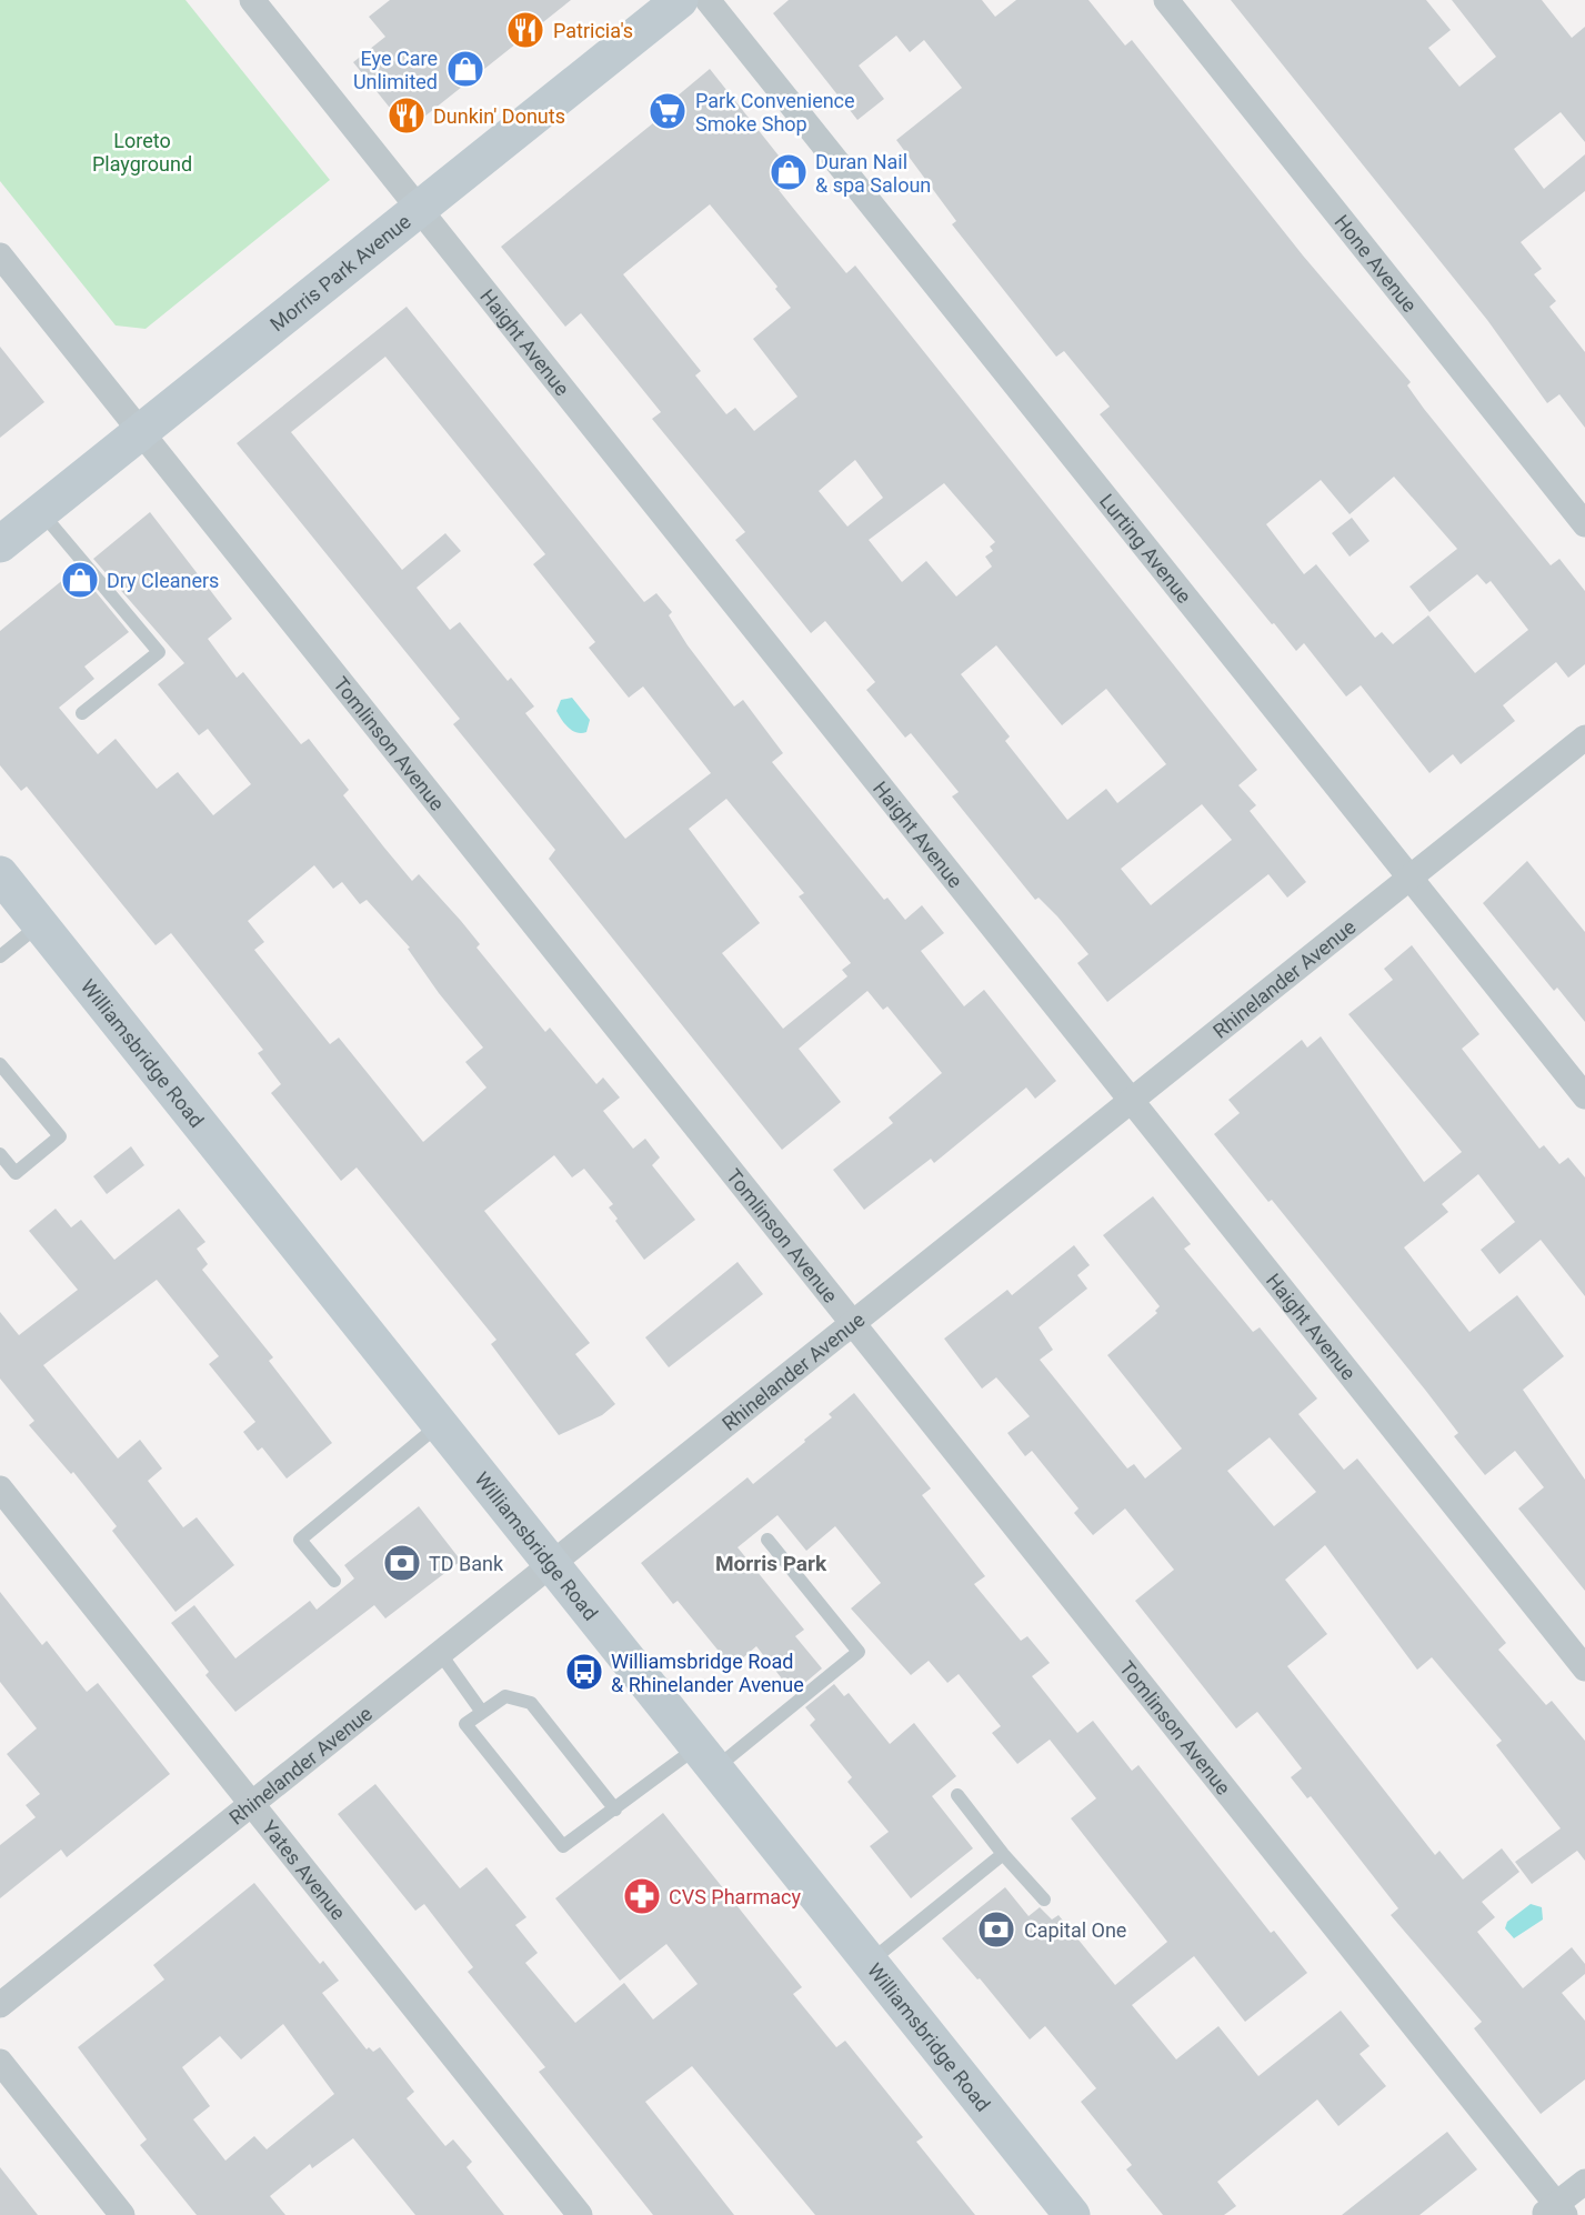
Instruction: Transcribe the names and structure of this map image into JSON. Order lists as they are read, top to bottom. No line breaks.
{"streets":{"main road":["Morris Park Avenue","Williamsbridge Road"],"street":["Hone Avenue","Haight Avenue","Lurting Avenue","Tomlinson Avenue","Rhinelander Avenue","Yates Avenue"]},"crossings":[["Morris Park Avenue","Haight Avenue"],["Morris Park Avenue","Tomlinson Avenue"],["Haight Avenue","Rhinelander Avenue"],["Lurting Avenue","Rhinelander Avenue"],["Tomlinson Avenue","Rhinelander Avenue"],["Rhinelander Avenue","Williamsbridge Road"],["Rhinelander Avenue","Yates Avenue"]],"districts":["Morris Park"],"parks":["Loreto Playground"],"places":{"restaurant":["Patricia's","Dunkin' Donuts"],"shop":["Eye Care Unlimited","Duran Nail & spa Saloun","Dry Cleaners"],"supermarket":["Park Convenience Smoke Shop"],"bank":["TD Bank","Capital One"],"bus stop":["Williamsbridge Road & Rhinelander Avenue"],"pharmacy":["CVS Pharmacy"]}}
